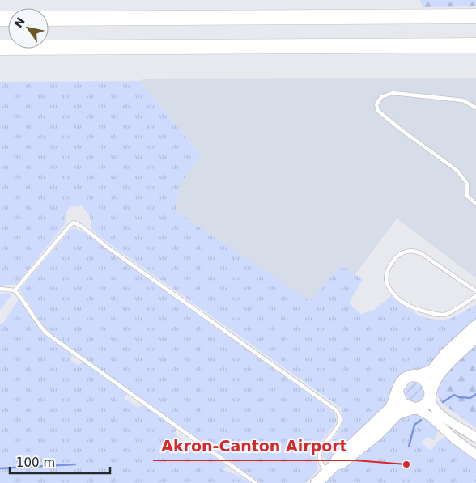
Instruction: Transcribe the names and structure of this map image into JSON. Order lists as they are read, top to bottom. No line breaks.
{"places":["Akron-Canton Airport"],"scale_bar":"100 m","north":"top left"}
